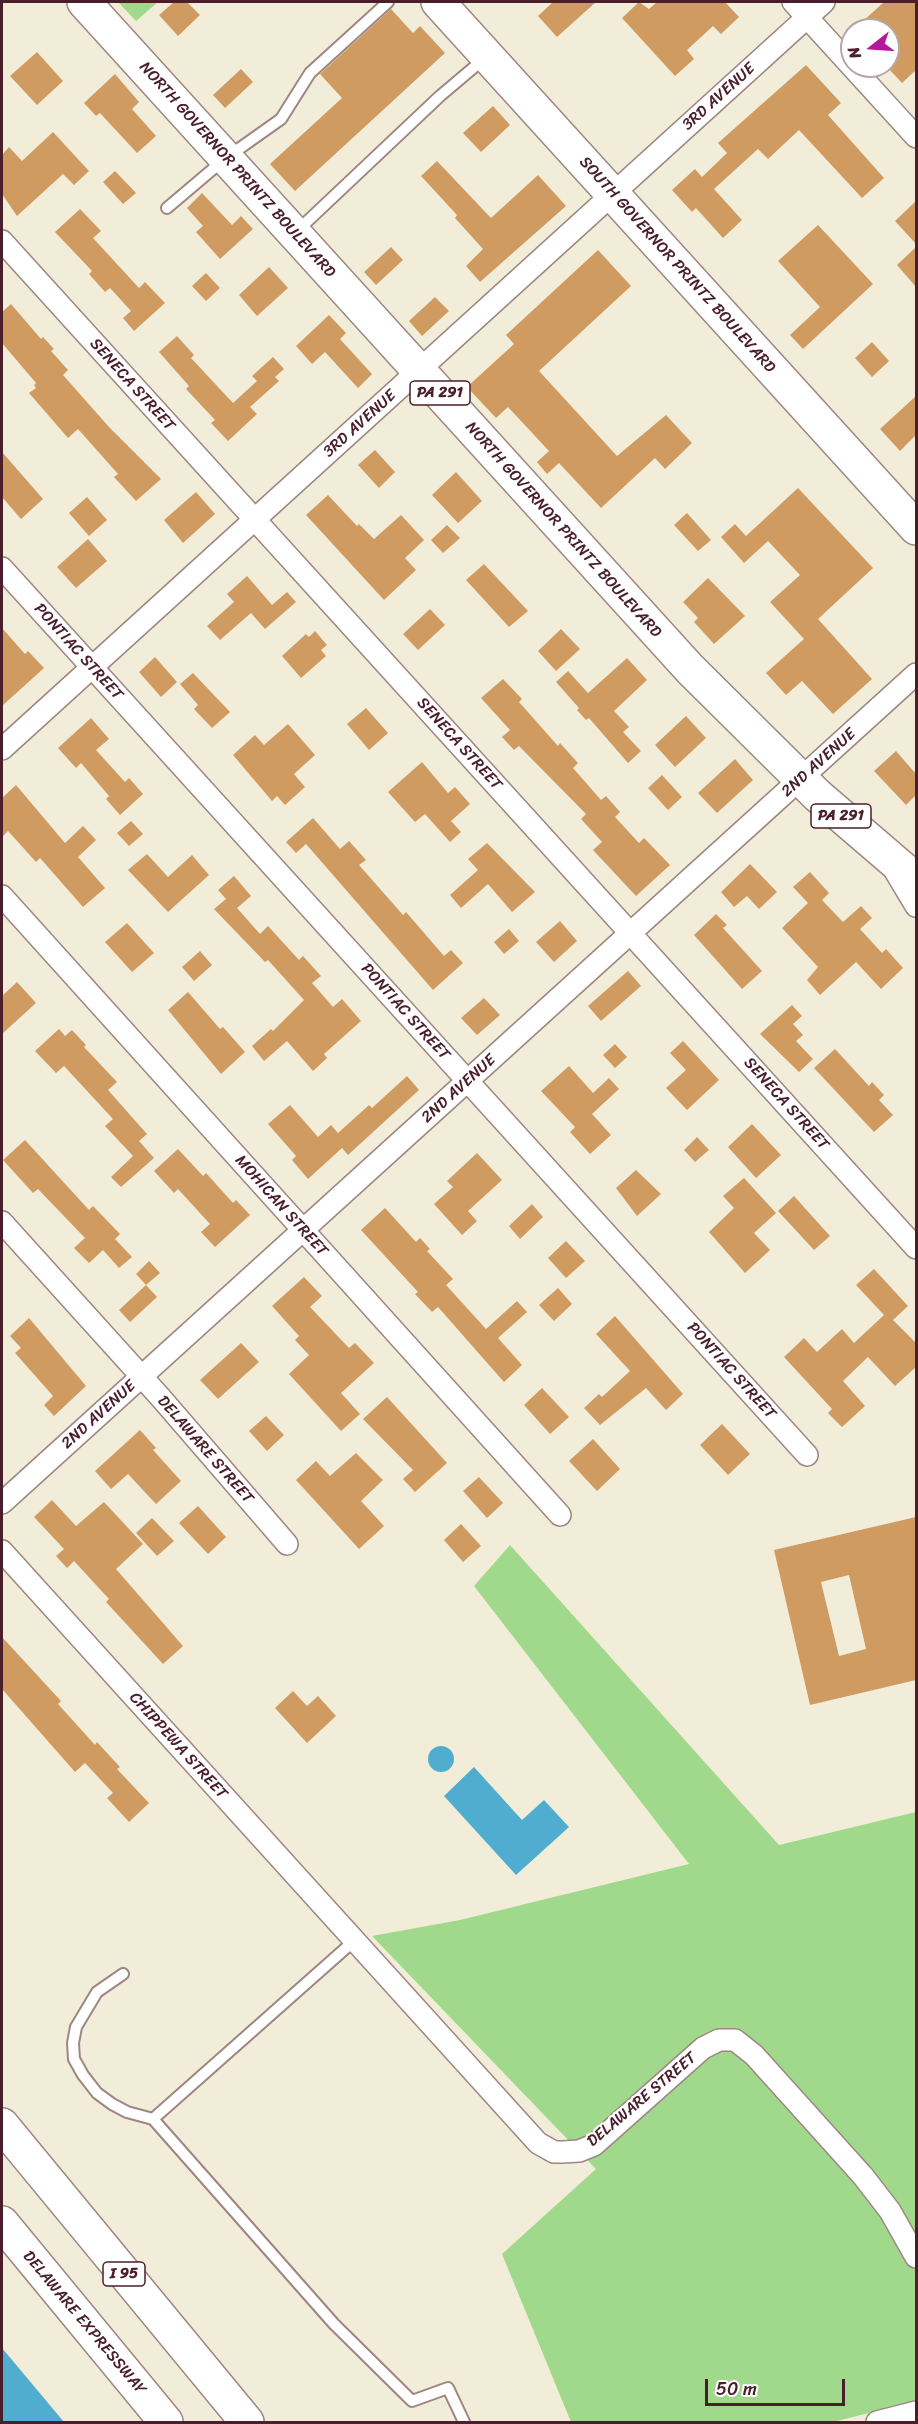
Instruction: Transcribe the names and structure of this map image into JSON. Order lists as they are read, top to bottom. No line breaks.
{"streets":{"main road":["NORTH GOVERNOR PRINTZ BOULEVARD","SOUTH GOVERNOR PRINTZ BOULEVARD","PA 291","I 95","DELAWARE EXPRESSWAY"],"street":["3RD AVENUE","SENECA STREET","PONTIAC STREET","2ND AVENUE","MOHICAN STREET","DELAWARE STREET","CHIPPEWA STREET"]},"crossings":[["3RD AVENUE","NORTH GOVERNOR PRINTZ BOULEVARD"],["3RD AVENUE","SOUTH GOVERNOR PRINTZ BOULEVARD"],["3RD AVENUE","SENECA STREET"],["3RD AVENUE","PONTIAC STREET"],["NORTH GOVERNOR PRINTZ BOULEVARD","2ND AVENUE"],["SENECA STREET","2ND AVENUE"],["PONTIAC STREET","2ND AVENUE"],["2ND AVENUE","MOHICAN STREET"],["2ND AVENUE","DELAWARE STREET"],["DELAWARE STREET","CHIPPEWA STREET"]],"scale_bar":"50 m","north":"left"}
